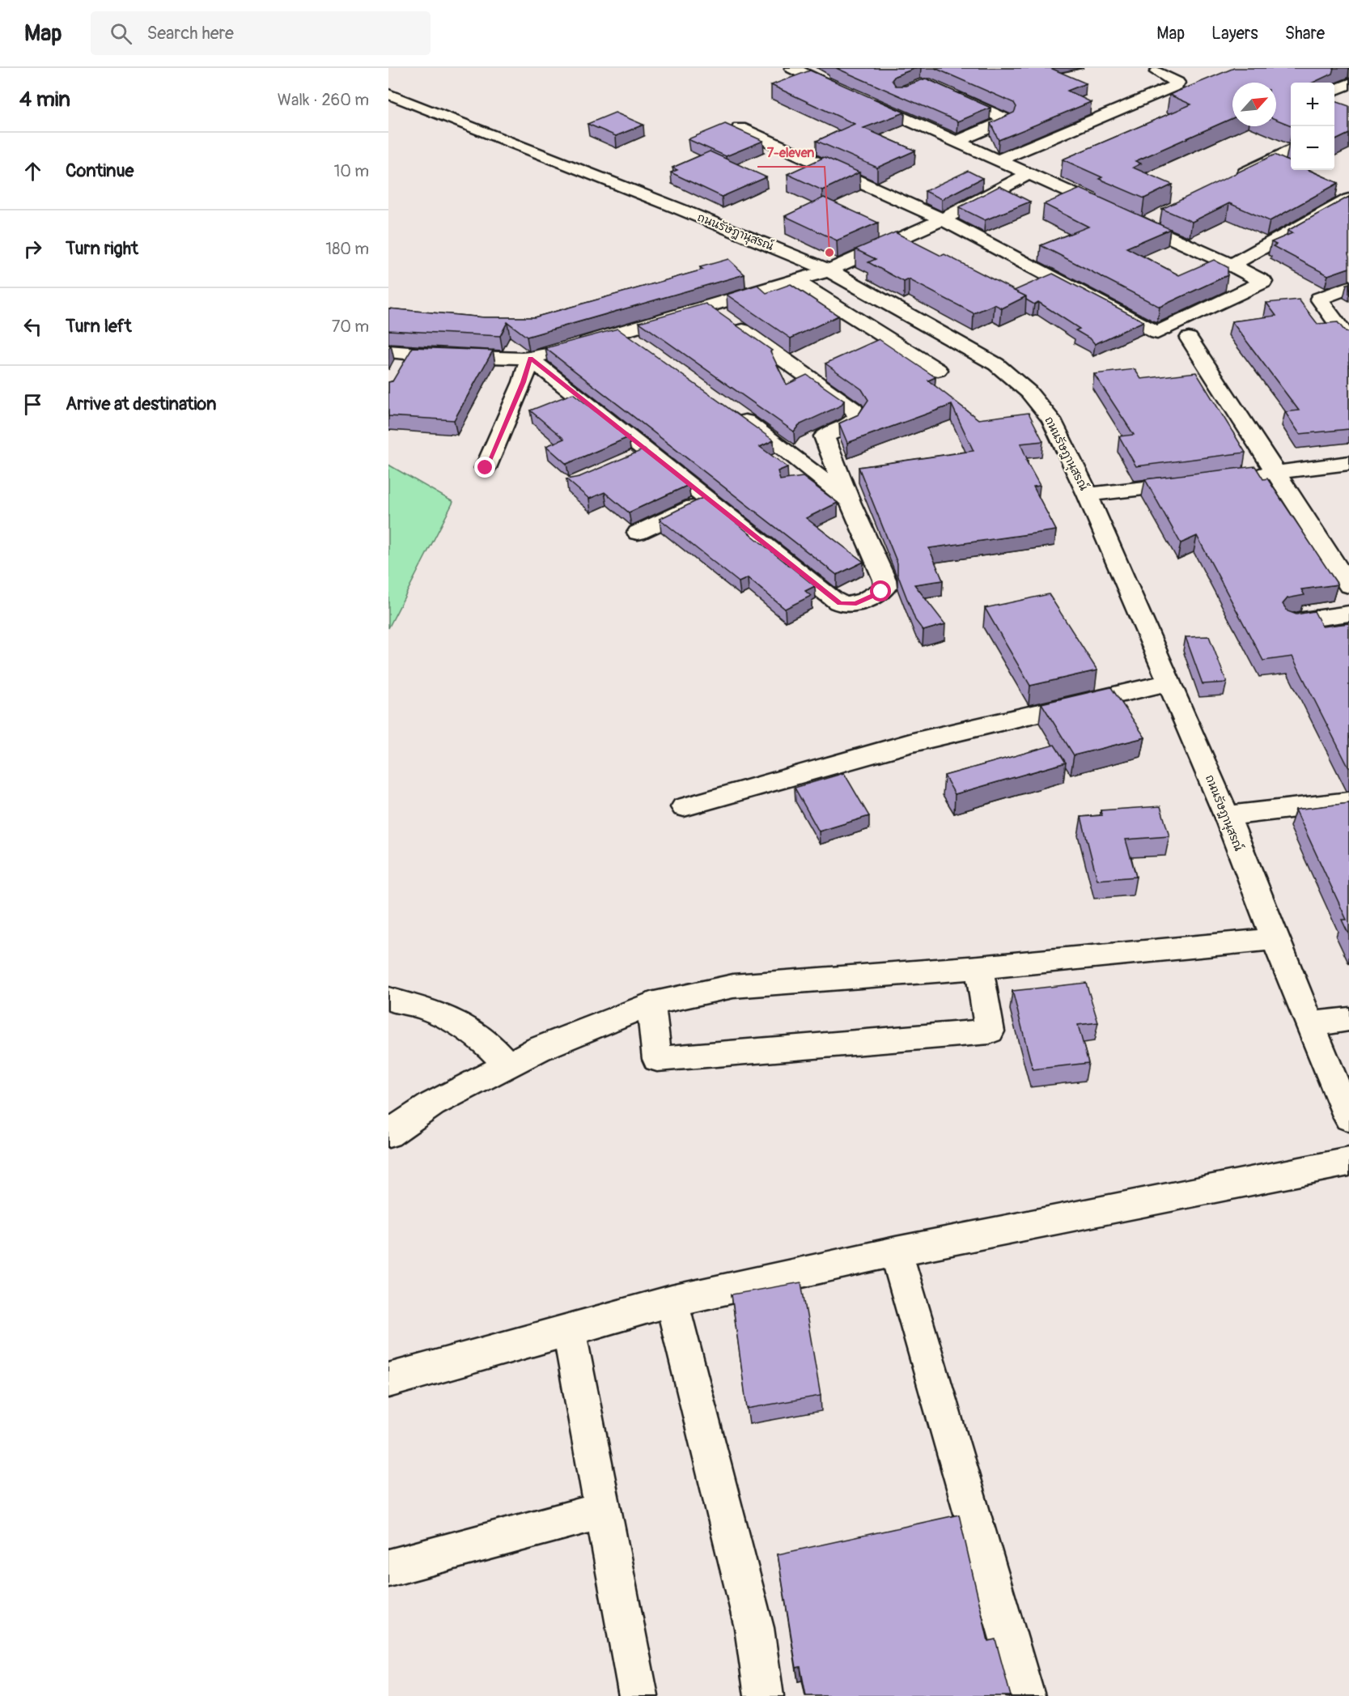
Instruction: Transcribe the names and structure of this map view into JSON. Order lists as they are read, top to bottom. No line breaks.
{"streets":{"street":["ถนนรัษฎานุสรณ์"]},"places":["7-eleven"],"north":"top right","page":{"header":"Map","search":"Search here","nav":["Map","Layers","Share"],"heading":["4 min","Walk · 260 m"],"map_buttons":["+","−"],"list":[["Continue","10 m"],["Turn right","180 m"],["Turn left","70 m"],"Arrive at destination"]}}
